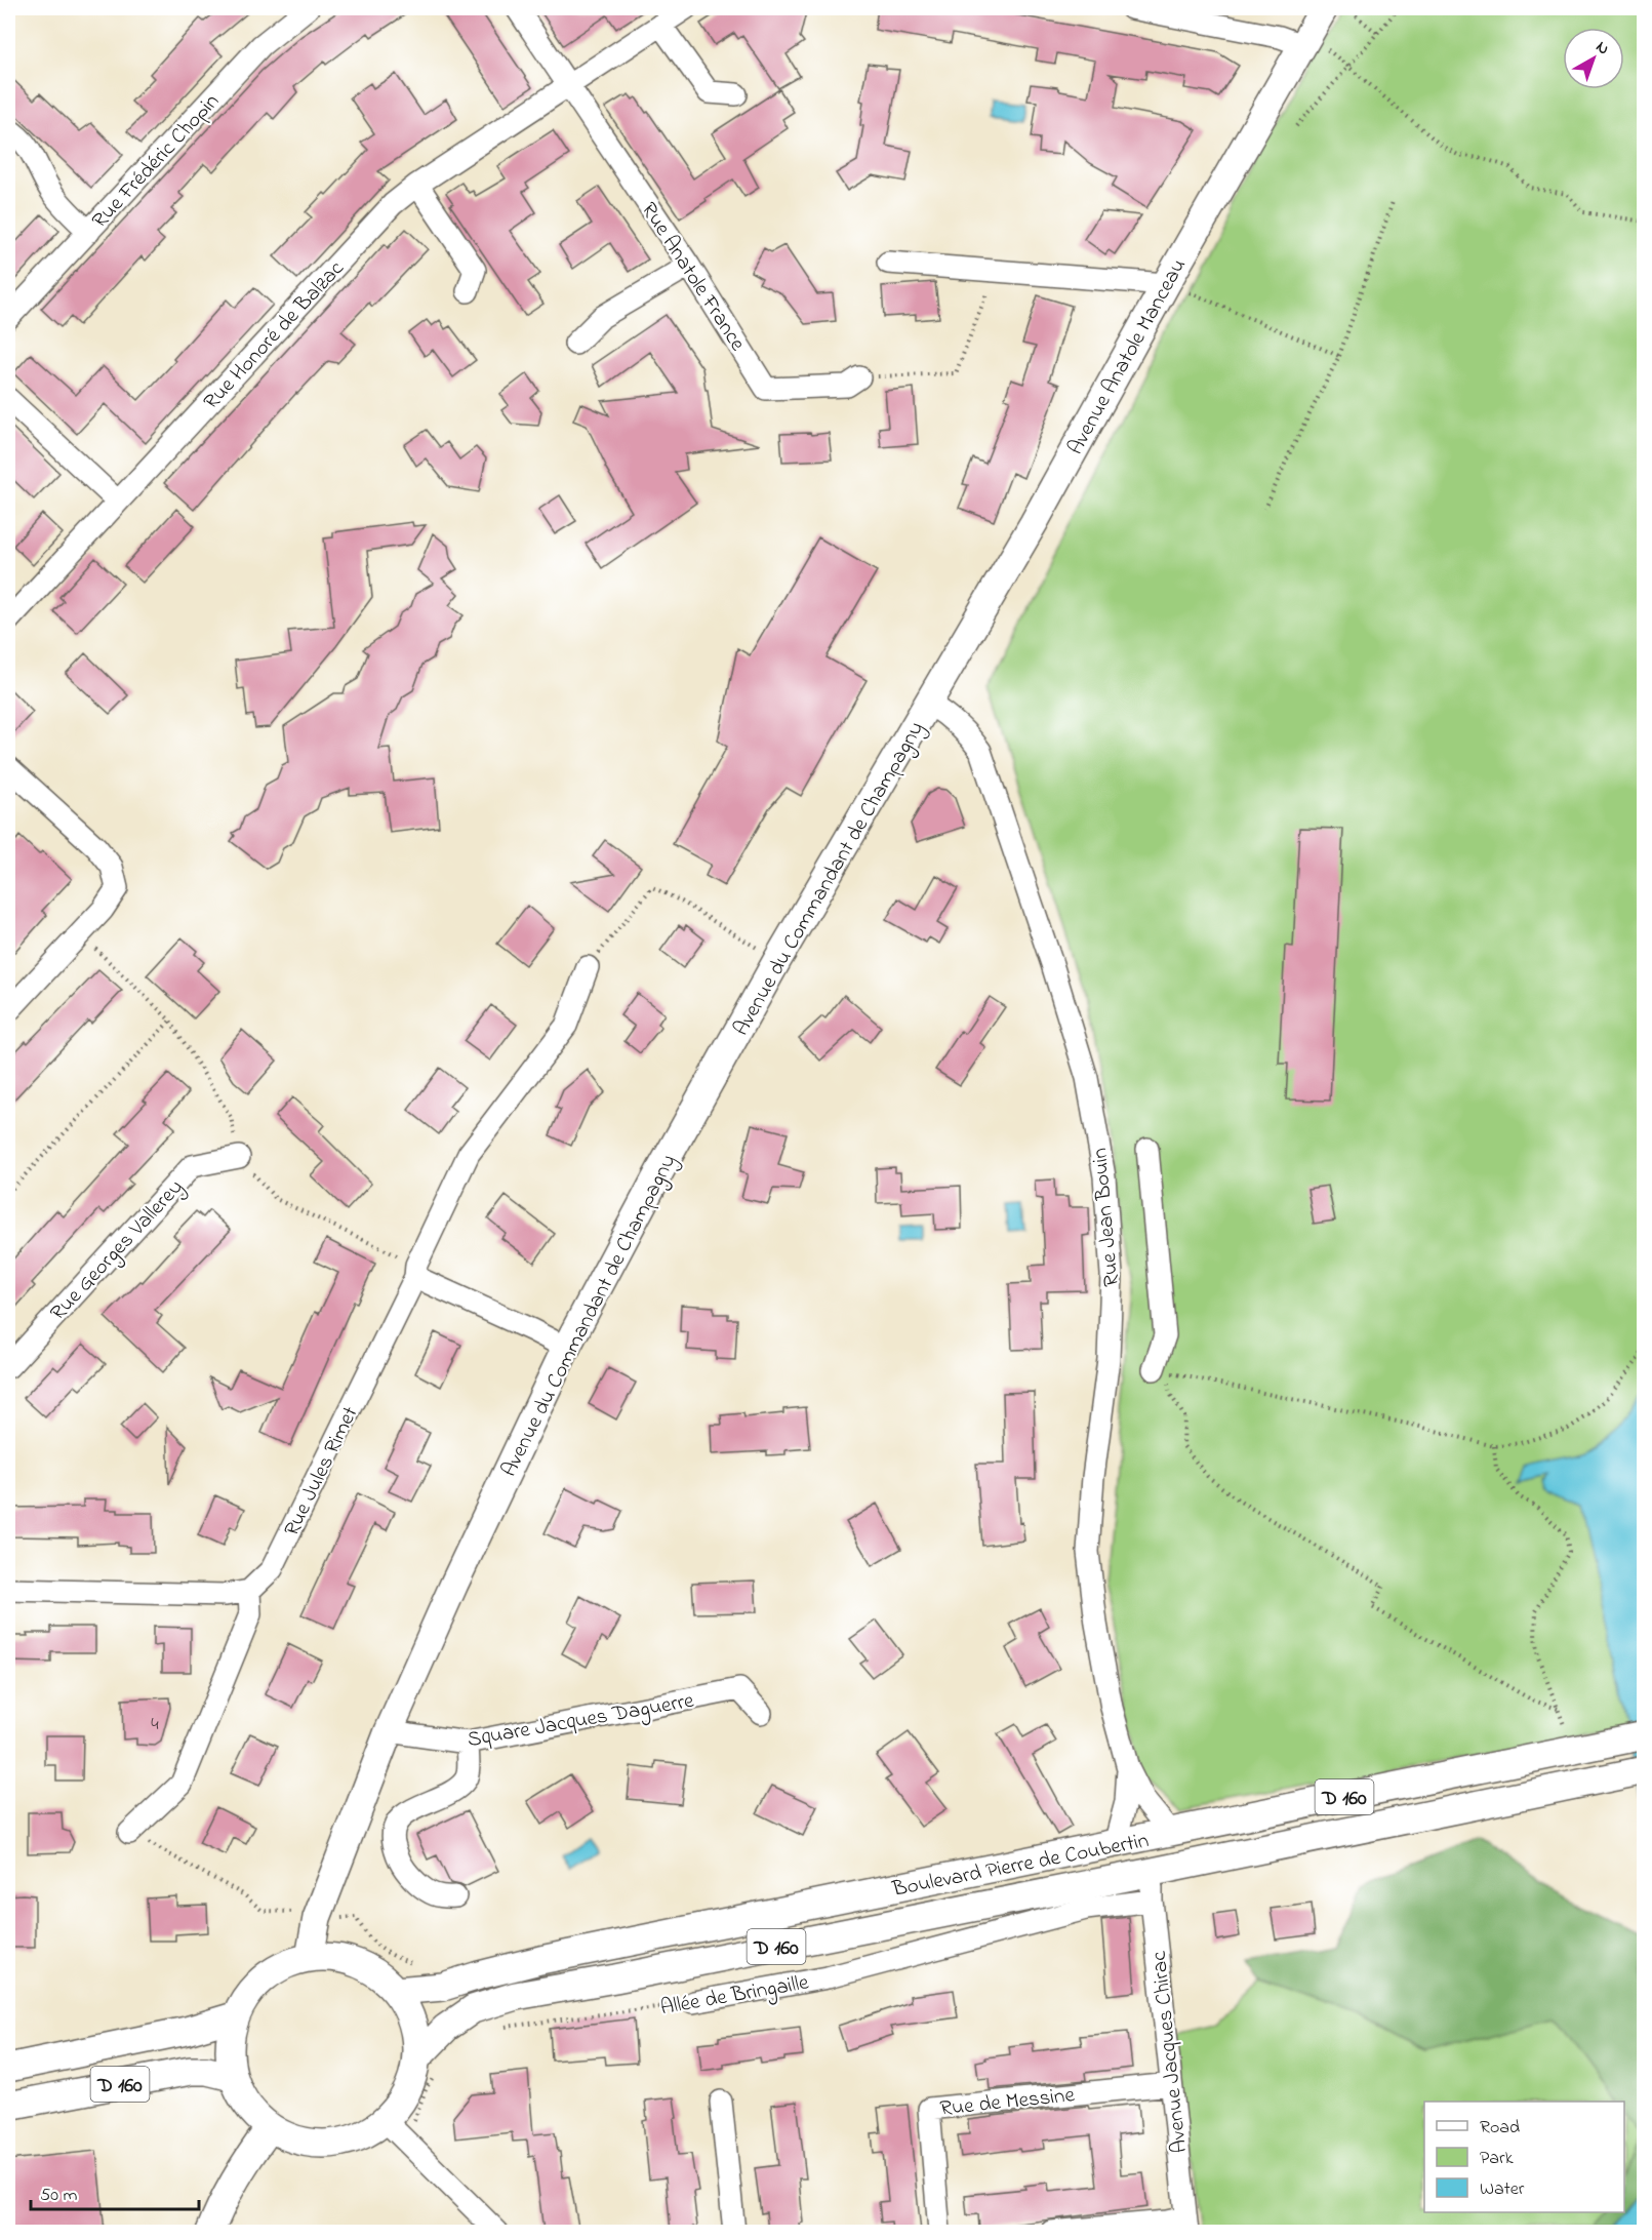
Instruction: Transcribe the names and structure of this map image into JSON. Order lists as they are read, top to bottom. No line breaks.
{"streets":{"main road":["Avenue Anatole Manceau","Avenue du Commandant de Champagny","D 160","Boulevard Pierre de Coubertin"],"street":["Rue Frédéric Chopin","Rue Anatole France","Rue Honoré de Balzac","Rue Jean Bouin","Rue Georges Vallerey","Rue Jules Rimet","Square Jacques Daguerre","Allée de Bringaille","Avenue Jacques Chirac","Rue de Messine"]},"crossings":[["Rue Anatole France","Rue Honoré de Balzac"],["Avenue Anatole Manceau","Avenue du Commandant de Champagny"],["Avenue Anatole Manceau","Rue Jean Bouin"],["Avenue du Commandant de Champagny","Rue Jean Bouin"],["Avenue du Commandant de Champagny","Square Jacques Daguerre"],["Avenue du Commandant de Champagny","D 160"],["Avenue du Commandant de Champagny","Boulevard Pierre de Coubertin"],["Rue Jean Bouin","Boulevard Pierre de Coubertin"],["D 160","Boulevard Pierre de Coubertin"],["Boulevard Pierre de Coubertin","Avenue Jacques Chirac"],["Allée de Bringaille","Avenue Jacques Chirac"],["Avenue Jacques Chirac","Rue de Messine"]],"house_numbers":["4"],"legend":["Road","Park","Water"],"scale_bar":"50 m","north":"top right"}
